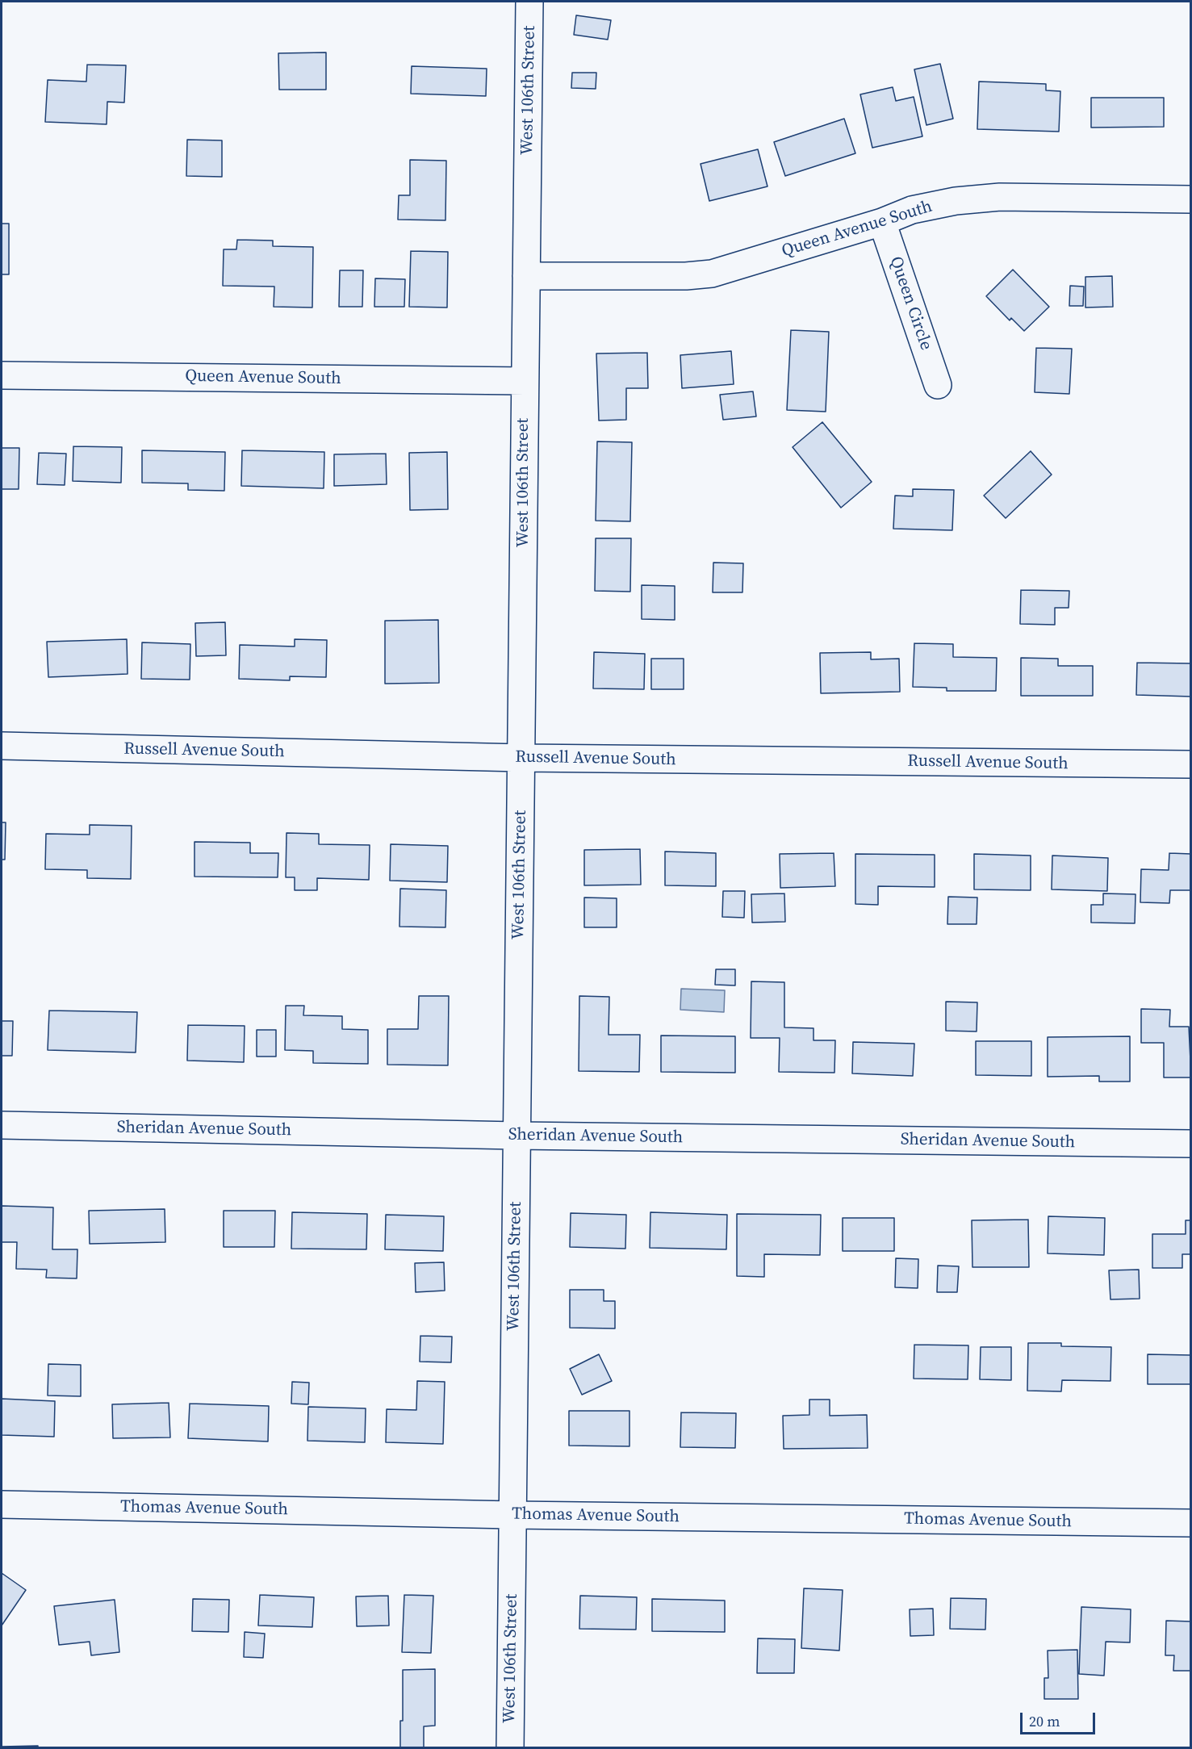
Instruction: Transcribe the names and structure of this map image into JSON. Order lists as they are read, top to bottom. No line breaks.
{"streets":{"street":["West 106th Street","Queen Avenue South","Queen Circle","Russell Avenue South","Sheridan Avenue South","Thomas Avenue South"]},"crossings":[["West 106th Street","Queen Avenue South"],["West 106th Street","Russell Avenue South"],["West 106th Street","Sheridan Avenue South"],["West 106th Street","Thomas Avenue South"],["Queen Avenue South","Queen Circle"]],"scale_bar":"20 m"}
